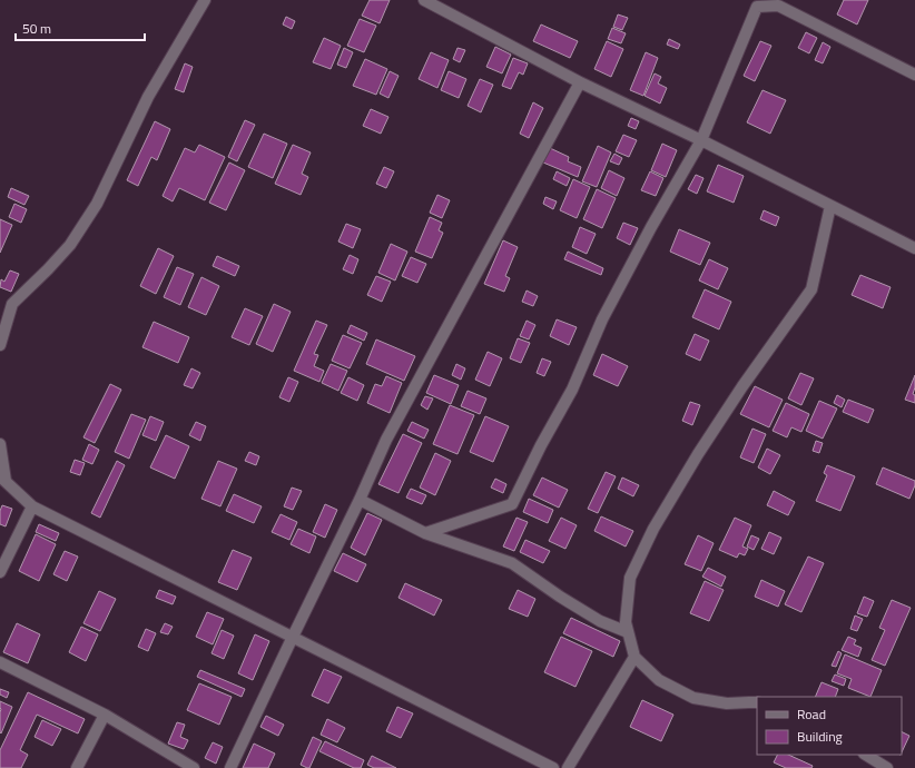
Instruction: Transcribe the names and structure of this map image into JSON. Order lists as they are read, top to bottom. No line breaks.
{"legend":["Road","Building"],"scale_bar":"50 m"}
